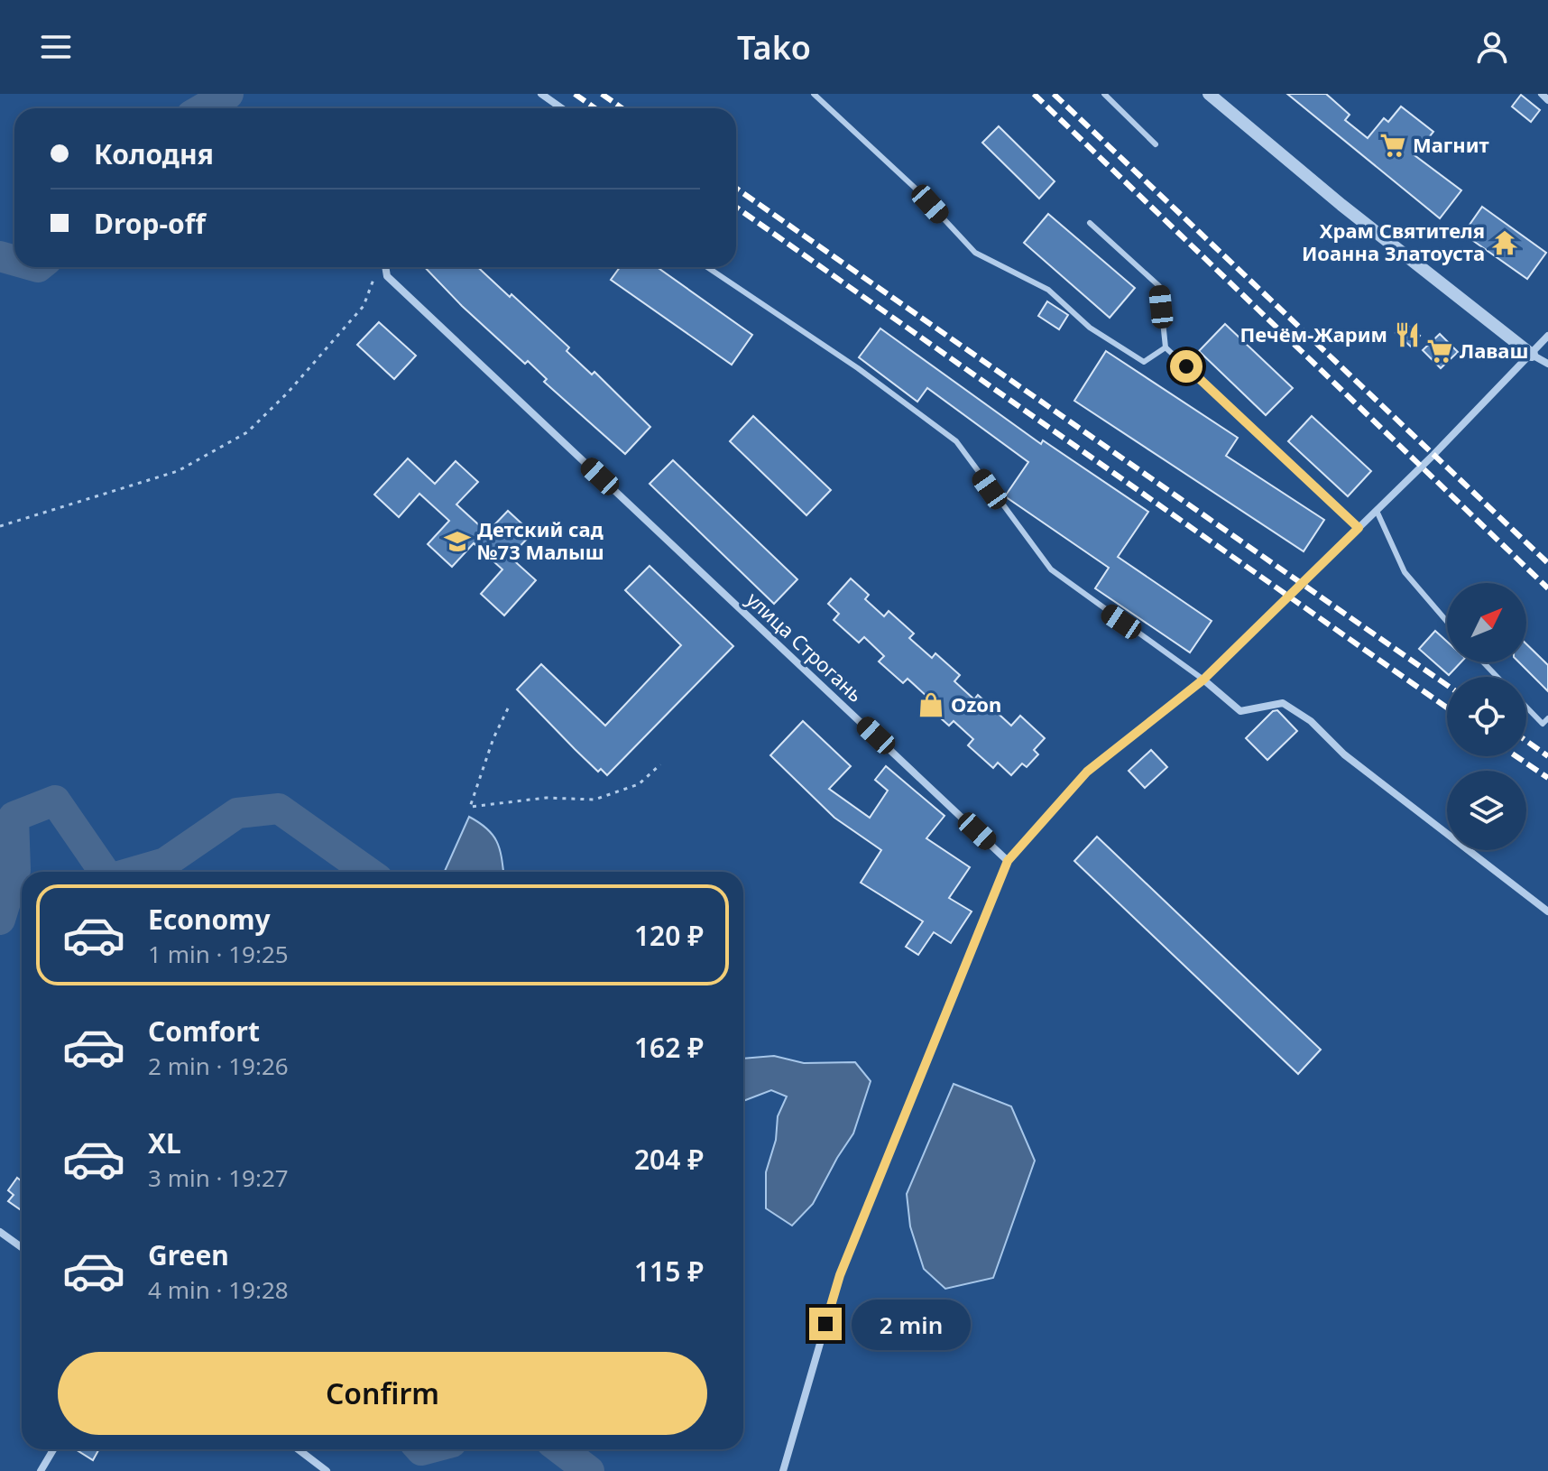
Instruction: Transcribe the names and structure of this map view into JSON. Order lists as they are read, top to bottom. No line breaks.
{"streets":{"street":["улица Строгань"]},"places":{"supermarket":["Магнит","Лаваш"],"temple":["Храм Святителя Иоанна Златоуста"],"restaurant":["Печём-Жарим"],"school or university":["Детский сад №73 Малыш"],"shop":["Ozon"]},"north":"top right","page":{"header":"Tako","banner":["Колодня","Drop-off"],"list":[{"name":"Economy","note":"1 min · 19:25","value":"120 ₽"},{"name":"Comfort","note":"2 min · 19:26","value":"162 ₽"},{"name":"XL","note":"3 min · 19:27","value":"204 ₽"},{"name":"Green","note":"4 min · 19:28","value":"115 ₽"}],"bubble":"2 min","buttons":"Confirm"}}
